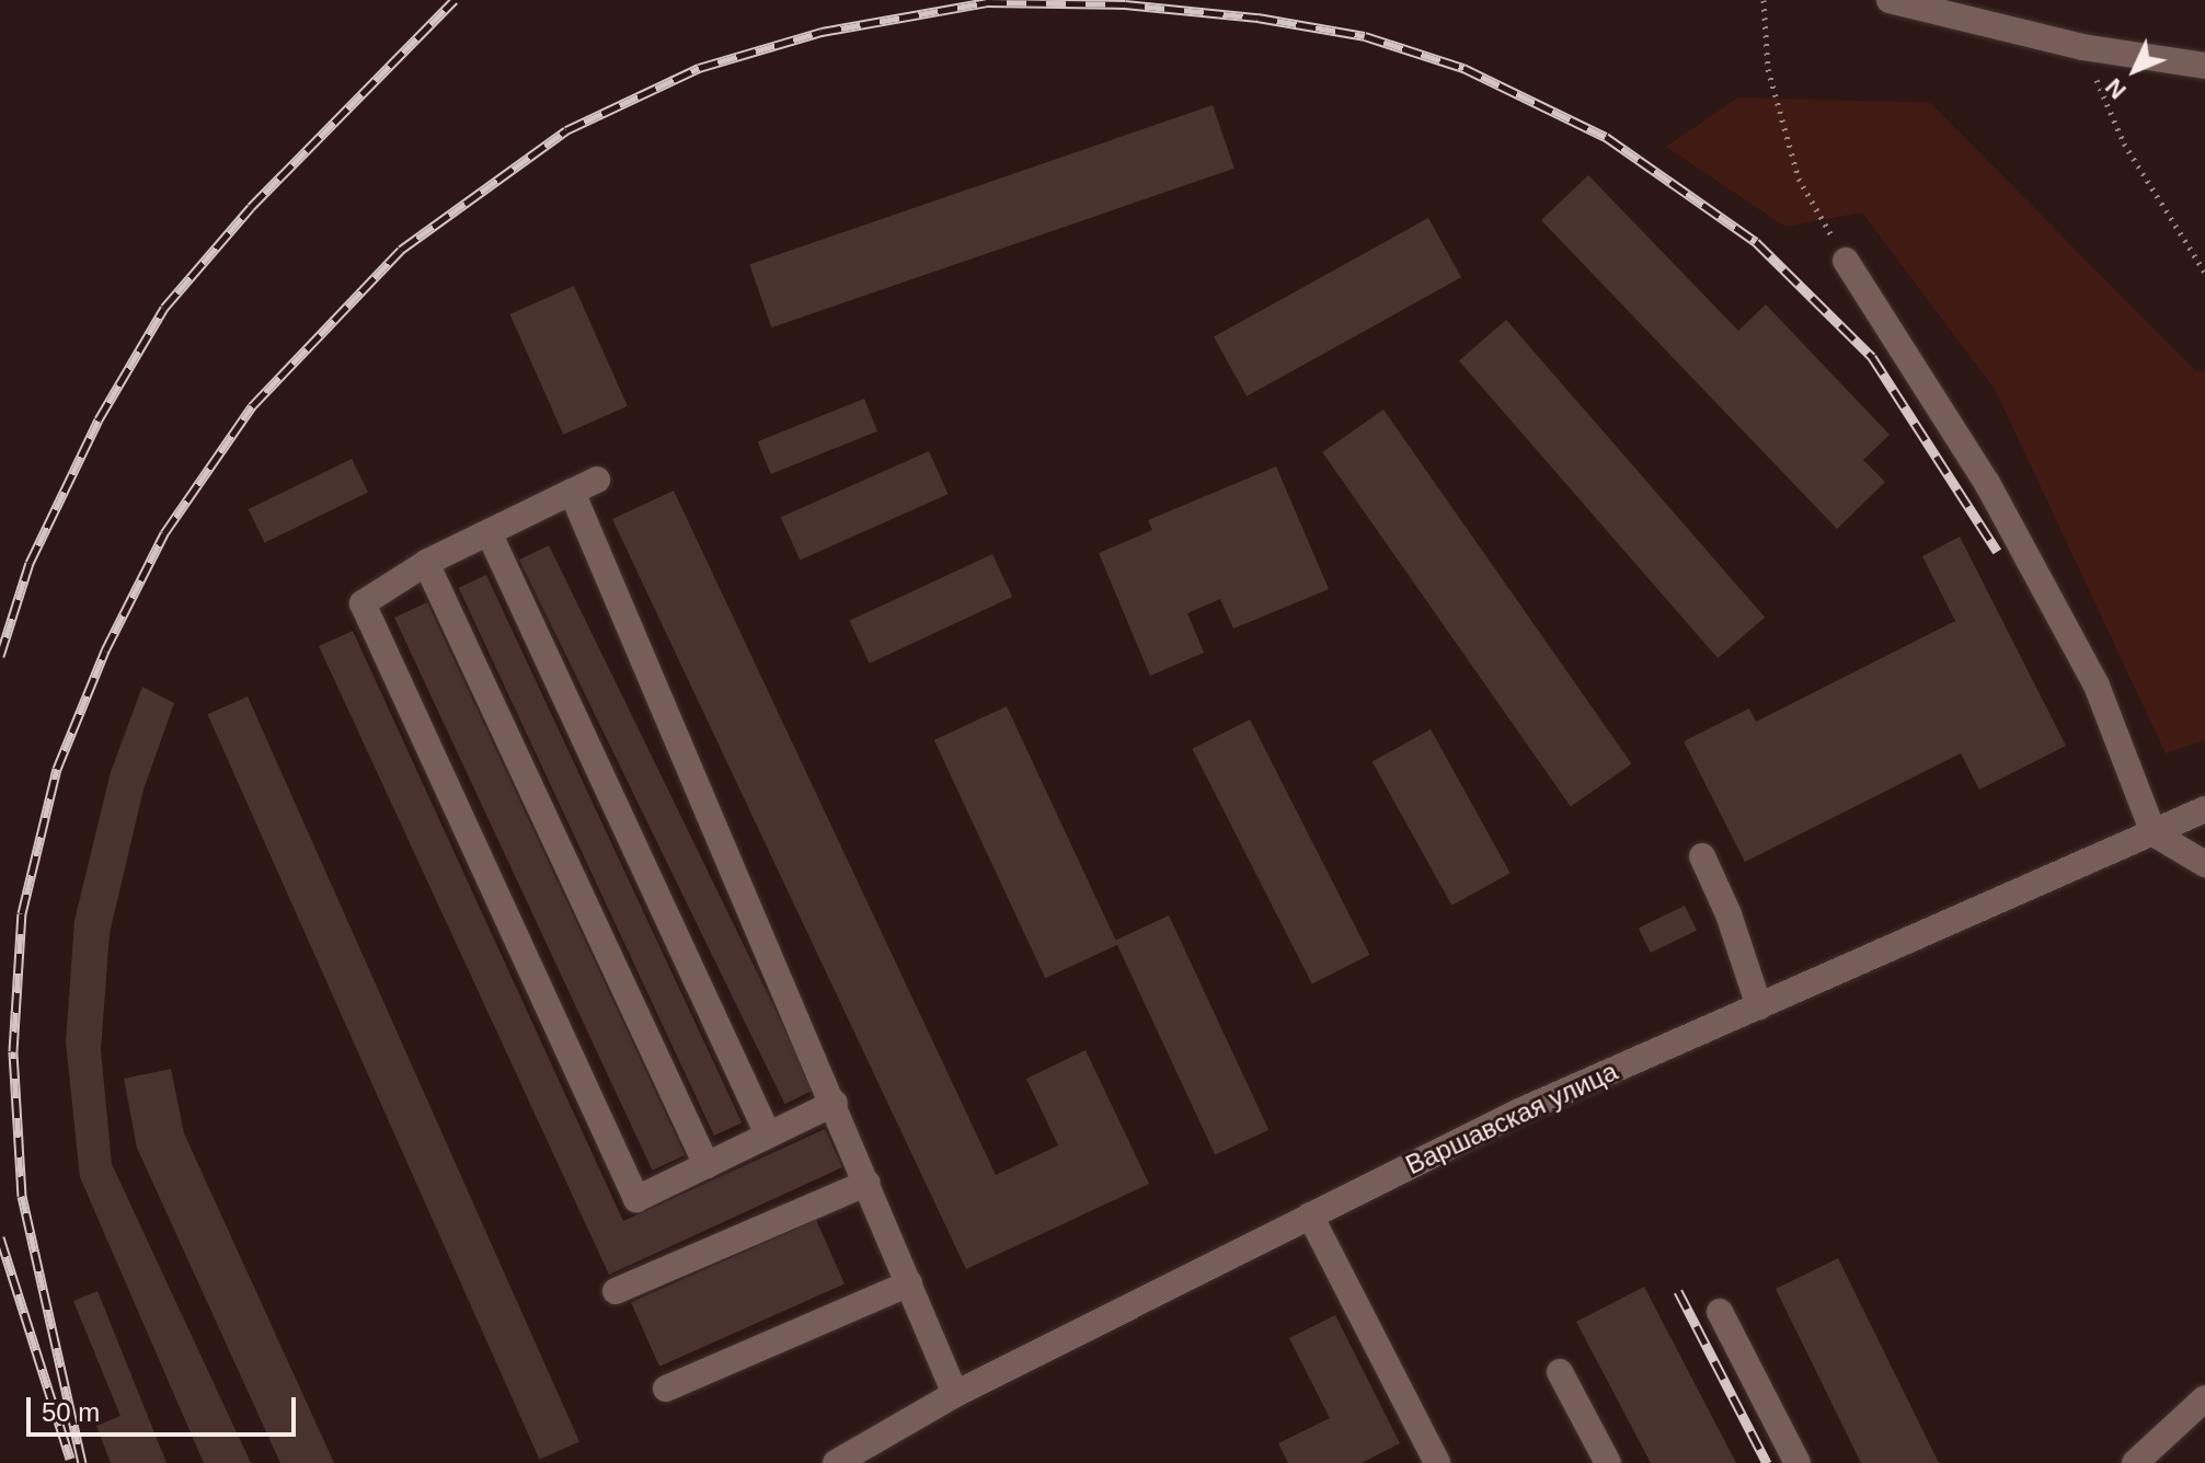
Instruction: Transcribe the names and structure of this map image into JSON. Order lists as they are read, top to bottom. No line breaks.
{"streets":{"street":["Варшавская улица"]},"scale_bar":"50 m","north":"bottom left"}
